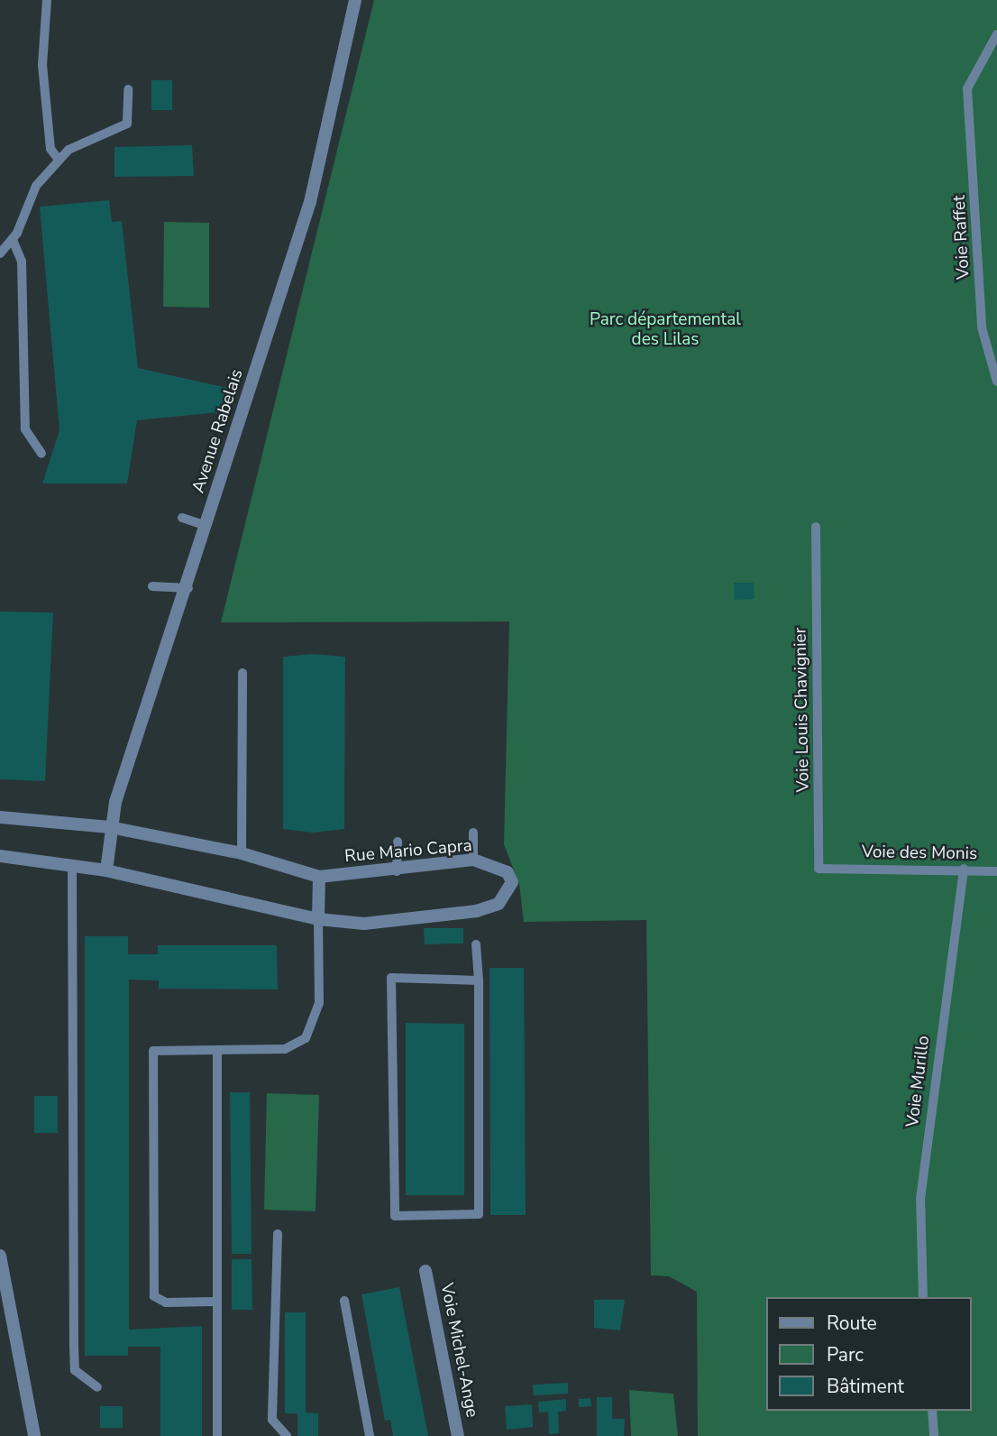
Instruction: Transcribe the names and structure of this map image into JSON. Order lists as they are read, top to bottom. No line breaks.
{"streets":{"street":["Avenue Rabelais","Rue Mario Capra","Voie Michel-Ange"],"lane":["Voie Raffet","Voie Louis Chavignier","Voie des Monis","Voie Murillo"]},"crossings":[["Avenue Rabelais","Rue Mario Capra"],["Voie Louis Chavignier","Voie des Monis"],["Voie des Monis","Voie Murillo"]],"parks":["Parc départemental des Lilas"],"legend":["Route","Parc","Bâtiment"]}
